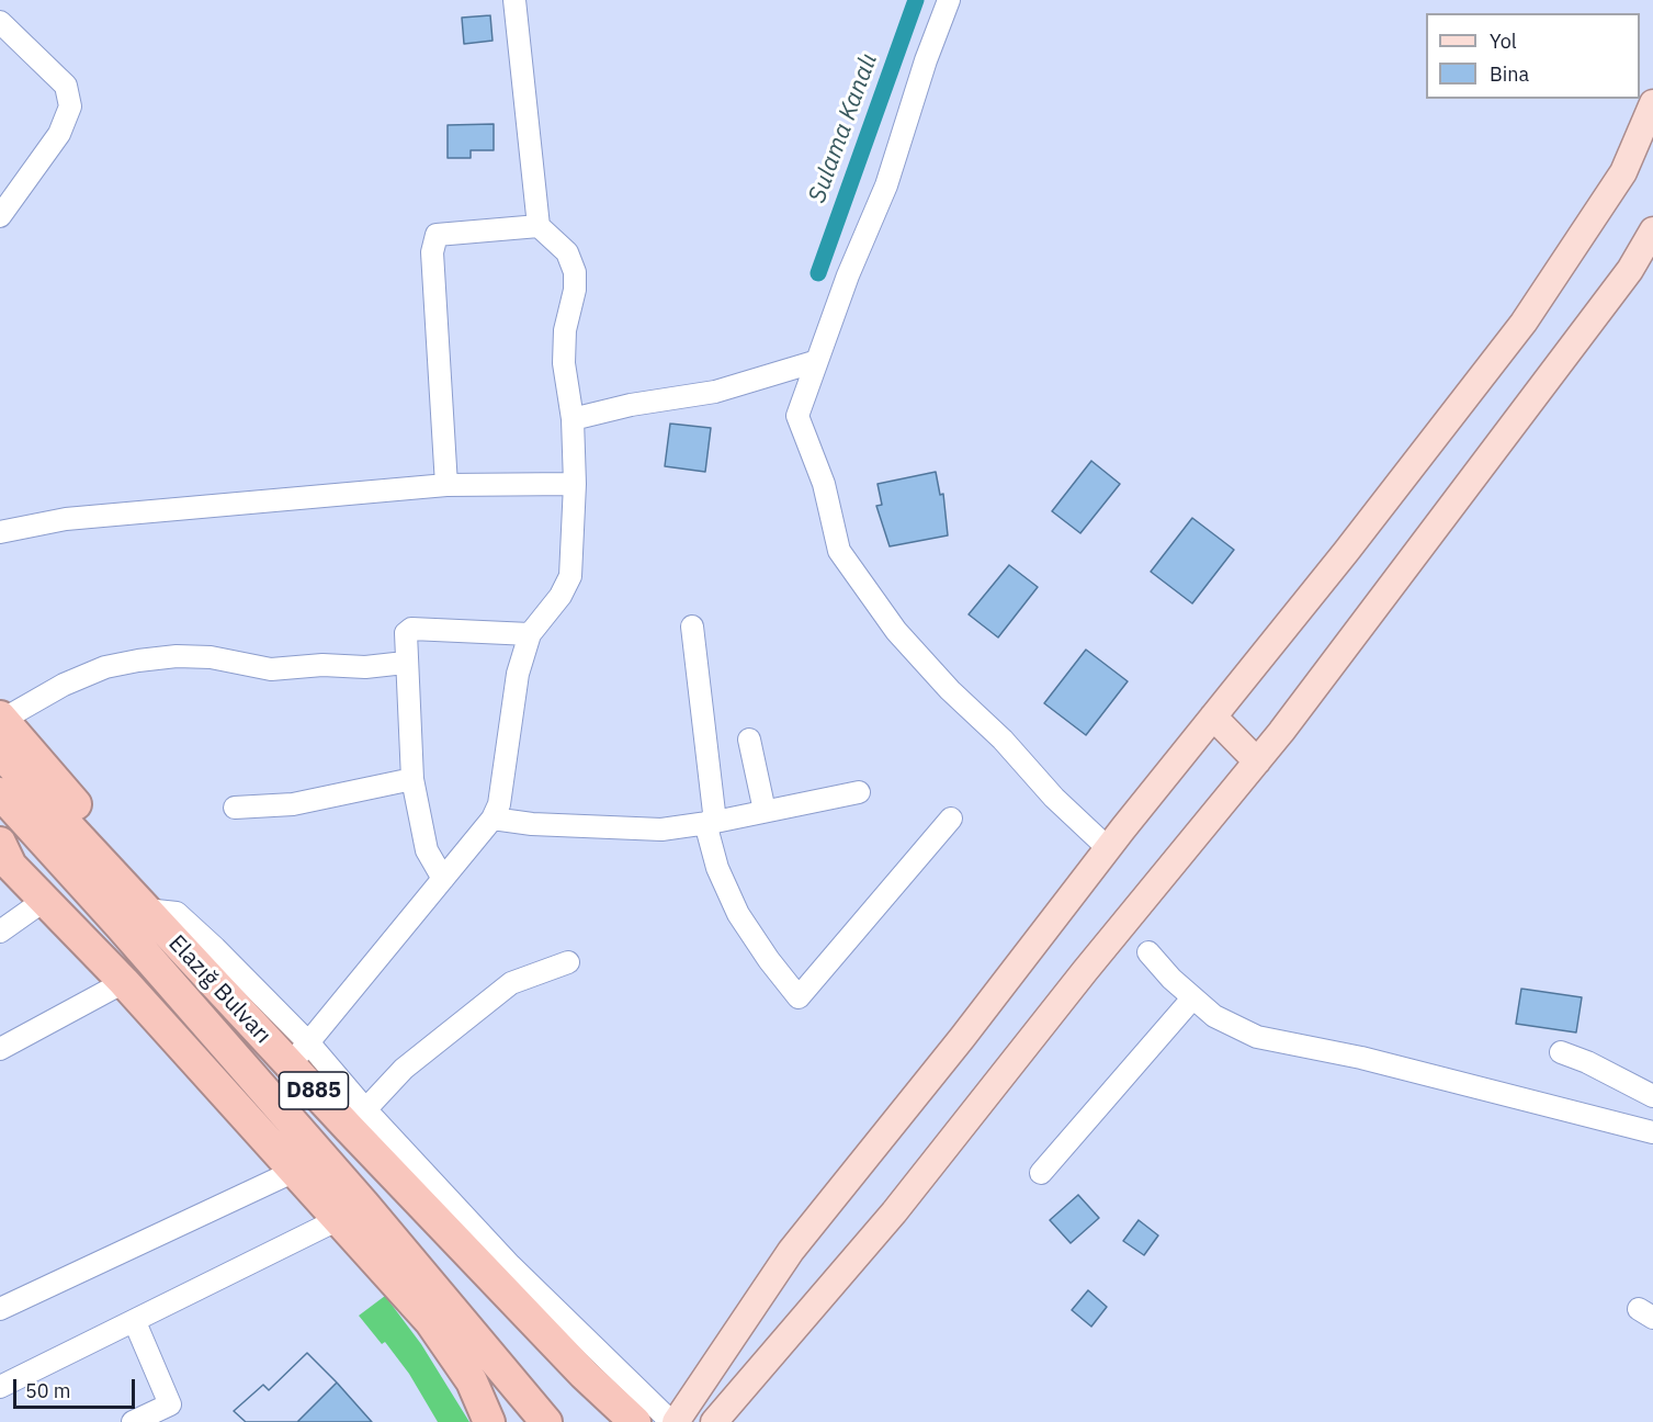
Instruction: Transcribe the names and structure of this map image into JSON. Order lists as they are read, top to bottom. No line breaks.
{"streets":{"highway":["Elazığ Bulvarı","D885"]},"water":["Sulama Kanalı"],"legend":["Yol","Bina"],"scale_bar":"50 m"}
